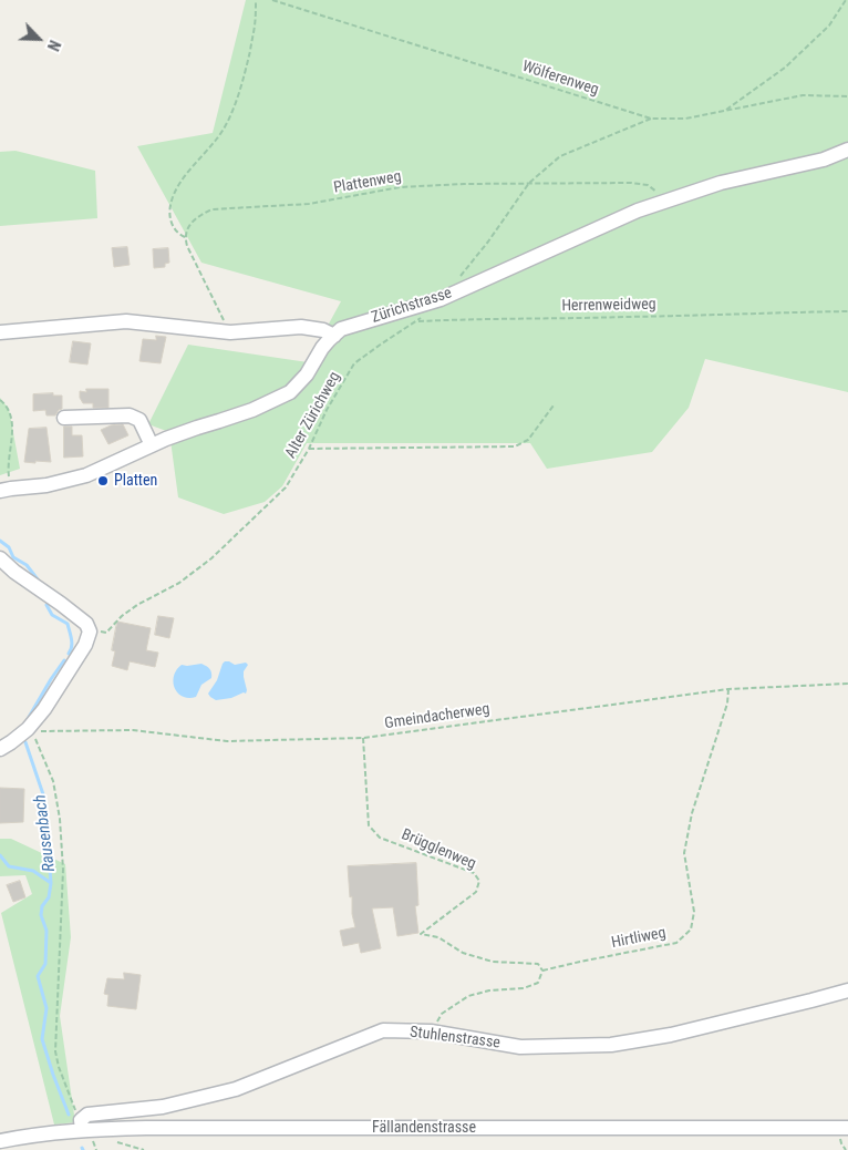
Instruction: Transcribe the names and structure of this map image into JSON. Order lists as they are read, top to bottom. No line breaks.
{"streets":{"street":["Zürichstrasse","Stuhlenstrasse","Fällandenstrasse"],"path":["Wölferenweg","Plattenweg","Herrenweidweg","Alter Zürichweg","Gmeindacherweg","Brügglenweg","Hirtliweg"]},"crossings":[["Plattenweg","Zürichstrasse"],["Herrenweidweg","Alter Zürichweg"],["Gmeindacherweg","Brügglenweg"],["Gmeindacherweg","Hirtliweg"],["Brügglenweg","Hirtliweg"],["Stuhlenstrasse","Fällandenstrasse"]],"water":["Rausenbach"],"places":["Platten"],"north":"bottom right"}
